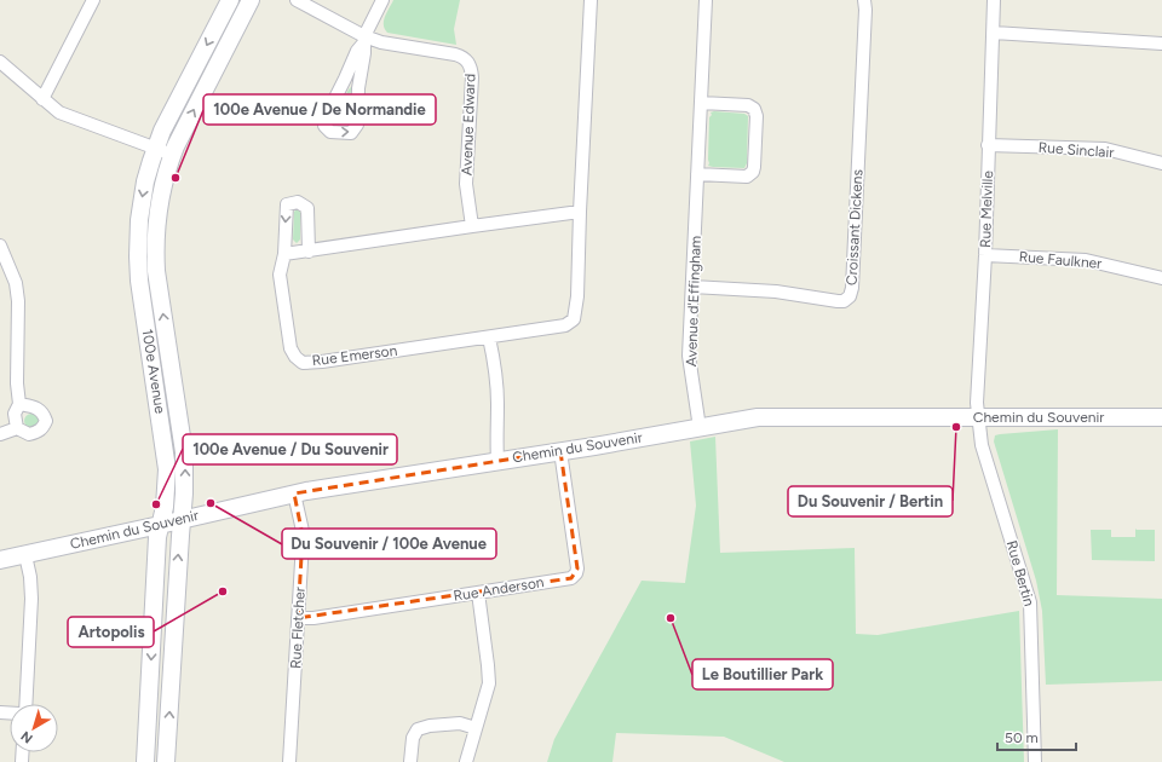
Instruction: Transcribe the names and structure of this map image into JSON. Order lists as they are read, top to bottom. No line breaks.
{"streets":{"street":["Avenue Edward","Rue Sinclair","Rue Melville","Croissant Dickens","Rue Faulkner","Avenue d'Effingham","Rue Emerson","100e Avenue","Chemin du Souvenir","Rue Bertin","Rue Anderson","Rue Fletcher"]},"crossings":[["Rue Sinclair","Rue Melville"],["Rue Melville","Rue Faulkner"],["Rue Melville","Chemin du Souvenir"],["Rue Melville","Rue Bertin"],["Croissant Dickens","Avenue d'Effingham"],["Avenue d'Effingham","Chemin du Souvenir"],["100e Avenue","Chemin du Souvenir"],["Chemin du Souvenir","Rue Bertin"],["Chemin du Souvenir","Rue Anderson"],["Chemin du Souvenir","Rue Fletcher"],["Rue Anderson","Rue Fletcher"]],"places":["100e Avenue / De Normandie","Du Souvenir / Bertin","Du Souvenir / 100e Avenue","100e Avenue / Du Souvenir","Artopolis","Le Boutillier Park"],"scale_bar":"50 m","north":"bottom left"}
